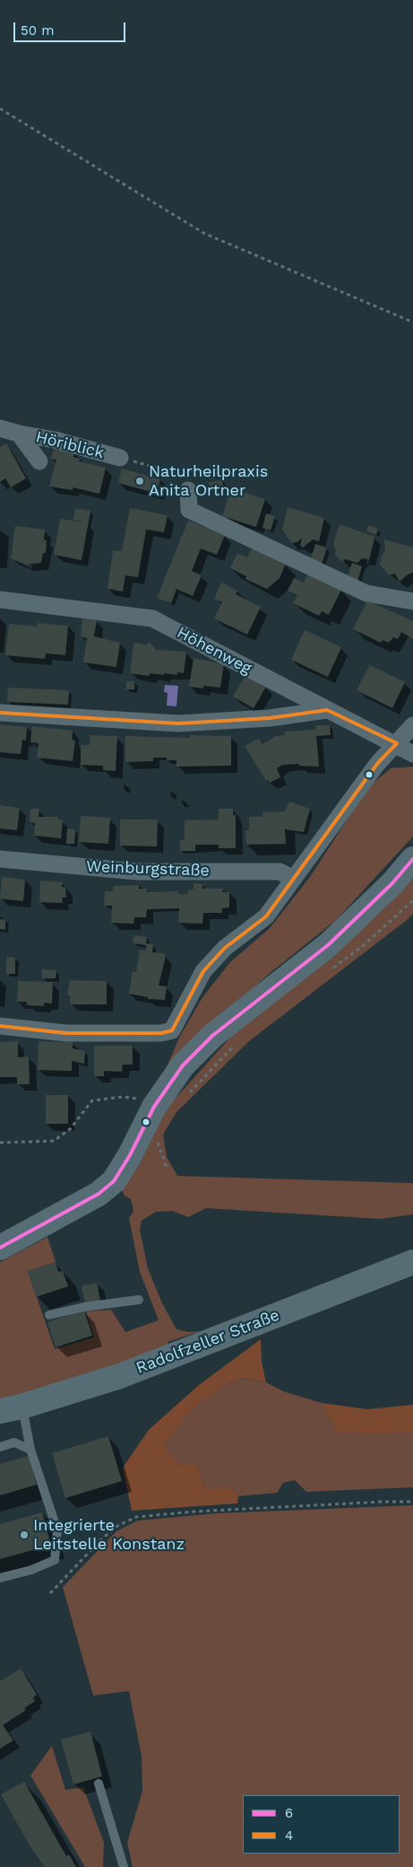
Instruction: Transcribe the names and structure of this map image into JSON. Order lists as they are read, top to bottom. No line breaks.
{"streets":{"street":["Höriblick","Höhenweg","Weinburgstraße","Radolfzeller Straße"]},"places":["Naturheilpraxis Anita Ortner","Integrierte Leitstelle Konstanz"],"lines":["transit line 4","transit line 6"],"legend":["6","4"],"scale_bar":"50 m"}
